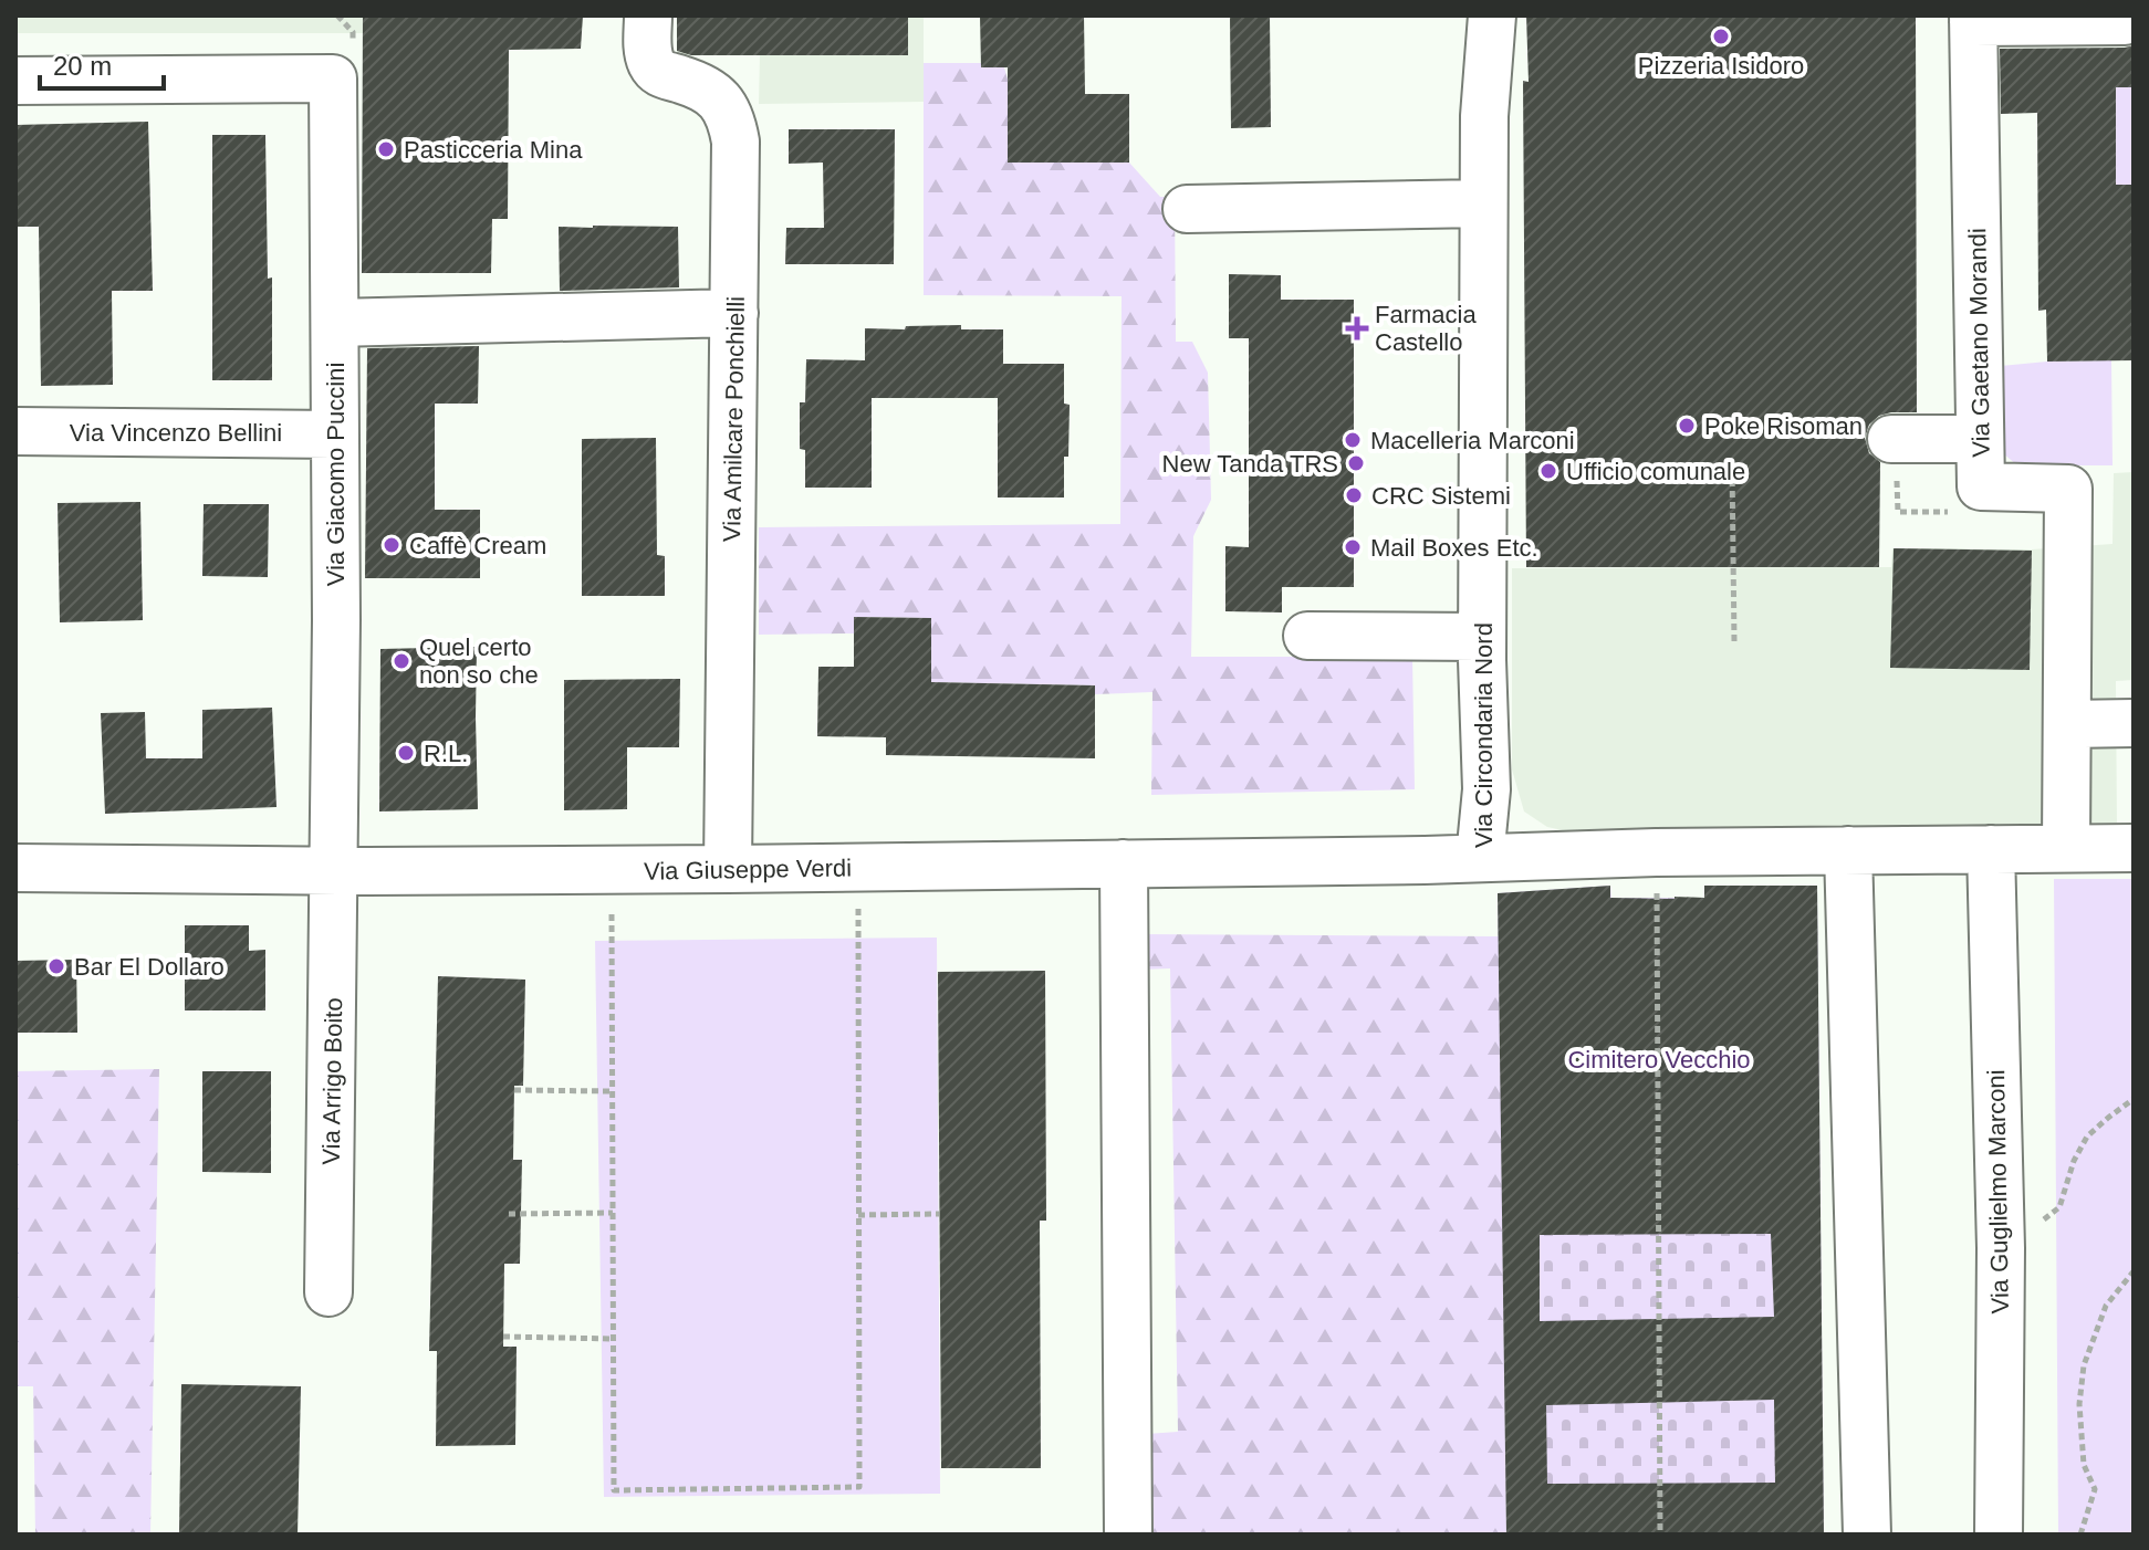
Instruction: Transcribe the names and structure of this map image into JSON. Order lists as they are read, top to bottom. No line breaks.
{"streets":{"street":["Via Gaetano Morandi","Via Amilcare Ponchielli","Via Vincenzo Bellini","Via Giacomo Puccini","Via Circondaria Nord","Via Giuseppe Verdi","Via Arrigo Boito","Via Guglielmo Marconi"]},"crossings":[["Via Gaetano Morandi","Via Circondaria Nord"],["Via Amilcare Ponchielli","Via Giuseppe Verdi"],["Via Vincenzo Bellini","Via Giacomo Puccini"],["Via Giacomo Puccini","Via Giuseppe Verdi"],["Via Giacomo Puccini","Via Arrigo Boito"],["Via Circondaria Nord","Via Giuseppe Verdi"],["Via Circondaria Nord","Via Guglielmo Marconi"],["Via Giuseppe Verdi","Via Arrigo Boito"]],"parks":["Cimitero Vecchio"],"places":{"other":["Pizzeria Isidoro","Pasticceria Mina","Poke Risoman","Macelleria Marconi","New Tanda TRS","Ufficio comunale","CRC Sistemi","Caffè Cream","Mail Boxes Etc.","Quel certo non so che","R.L.","Bar El Dollaro"],"health":["Farmacia Castello"]},"scale_bar":"20 m"}
